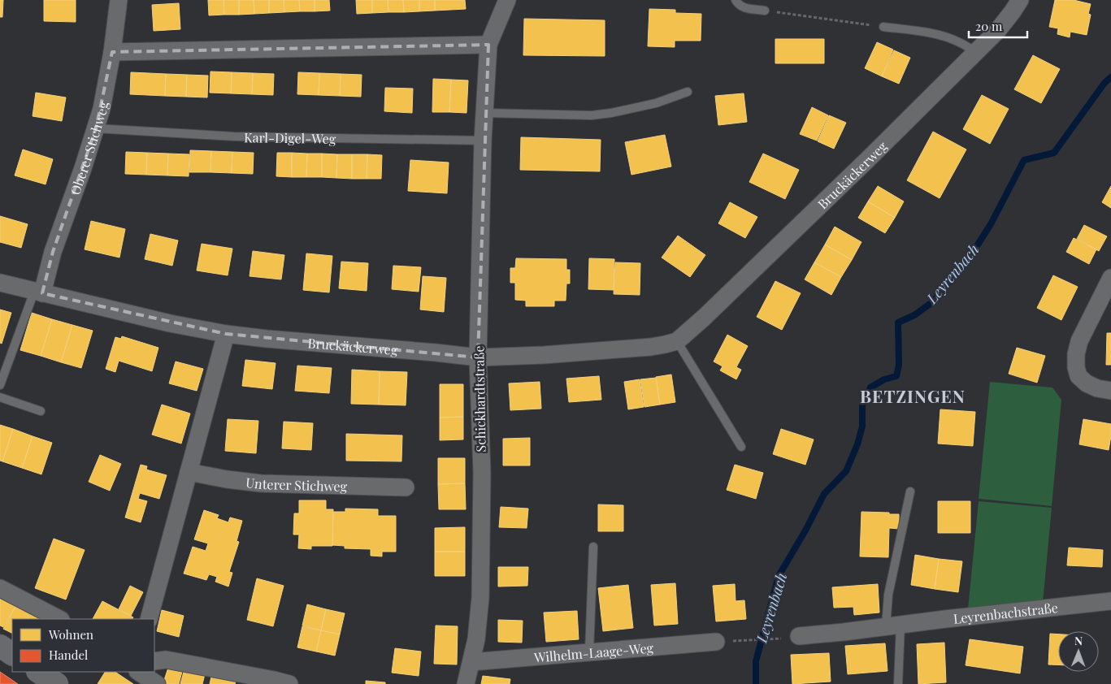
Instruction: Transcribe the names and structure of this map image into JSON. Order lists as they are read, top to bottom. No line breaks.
{"streets":{"street":["Oberer Stichweg","Bruckäckerweg","Schickhardtstraße","Unterer Stichweg","Leyrenbachstraße","Wilhelm-Laage-Weg"],"lane":["Karl-Digel-Weg"]},"crossings":[["Karl-Digel-Weg","Oberer Stichweg"],["Karl-Digel-Weg","Schickhardtstraße"],["Oberer Stichweg","Bruckäckerweg"],["Bruckäckerweg","Schickhardtstraße"],["Schickhardtstraße","Wilhelm-Laage-Weg"]],"districts":["BETZINGEN"],"water":["Leyrenbach"],"legend":["Wohnen","Handel"],"scale_bar":"20 m","north":"top"}
